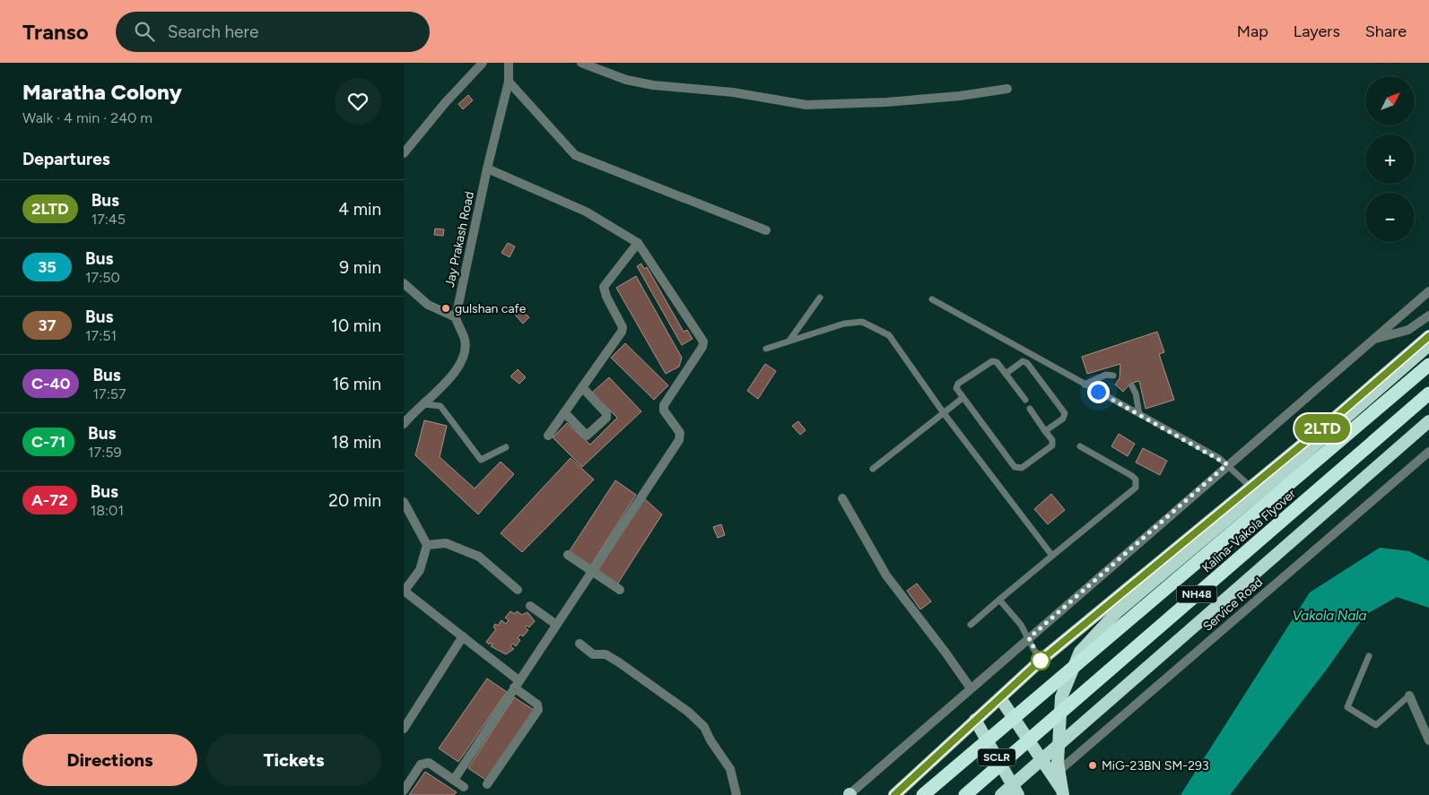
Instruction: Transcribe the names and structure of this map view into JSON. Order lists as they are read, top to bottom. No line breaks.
{"streets":{"highway":["Kalina-Vakola Flyover","NH48","SCLR"],"street":["Jay Prakash Road","Service Road"]},"crossings":[["Service Road","SCLR"]],"water":["Vakola Nala"],"places":["gulshan cafe","MiG-23BN SM-293"],"lines":["bus line 2LTD"],"north":"top right","page":{"header":"Transo","search":"Search here","nav":["Map","Layers","Share"],"heading":[["Maratha Colony","Walk · 4 min · 240 m"],"Departures"],"on_map":"2LTD","map_buttons":["+","−"],"list":[{"mark":"2LTD","name":"Bus","note":"17:45","value":"4 min"},{"mark":"35","name":"Bus","note":"17:50","value":"9 min"},{"mark":"37","name":"Bus","note":"17:51","value":"10 min"},{"mark":"C-40","name":"Bus","note":"17:57","value":"16 min"},{"mark":"C-71","name":"Bus","note":"17:59","value":"18 min"},{"mark":"A-72","name":"Bus","note":"18:01","value":"20 min"}],"buttons":["Directions","Tickets"]}}
